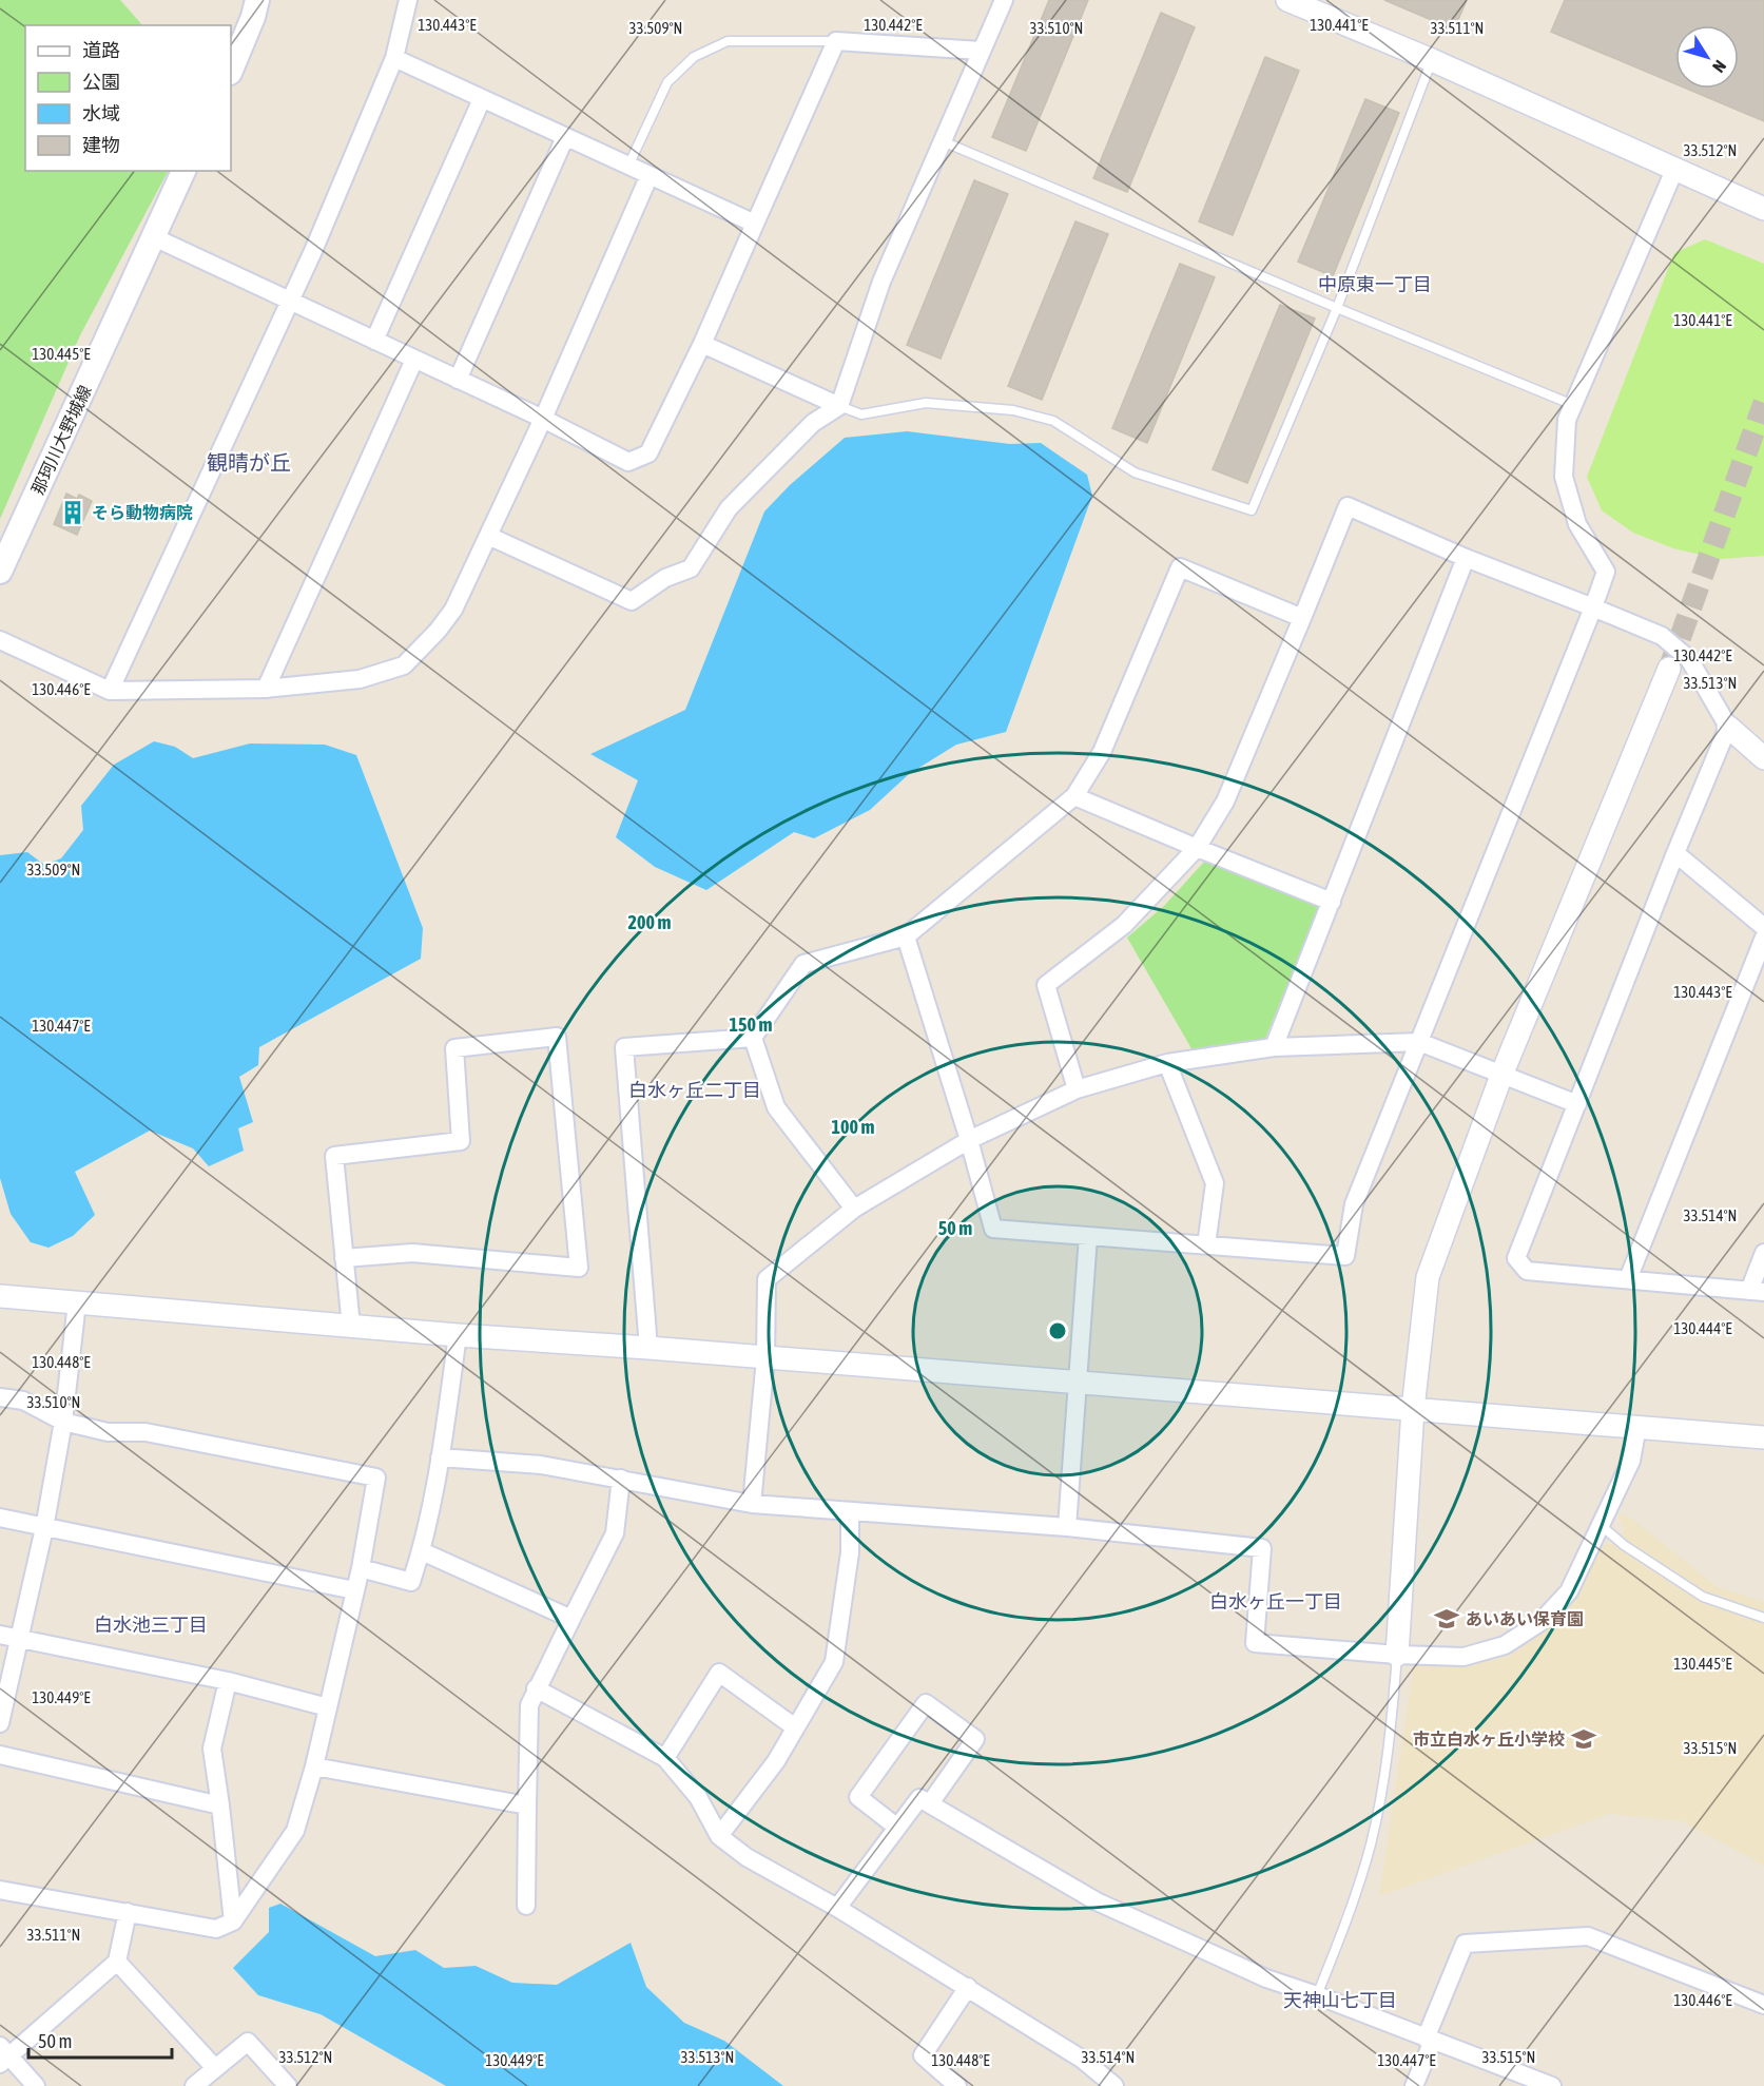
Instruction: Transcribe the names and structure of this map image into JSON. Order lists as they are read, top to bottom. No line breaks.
{"streets":{"main road":["那珂川大野城線"]},"districts":["中原東一丁目","観晴が丘","白水ヶ丘二丁目","白水ヶ丘一丁目","白水池三丁目","天神山七丁目"],"places":{"building":["そら動物病院"],"school or university":["あいあい保育園","市立白水ヶ丘小学校"]},"legend":["道路","公園","水域","建物"],"scale_bar":"50 m","north":"bottom right","coordinates":["130.443°E","130.442°E","130.441°E","33.509°N","33.510°N","33.511°N","33.512°N","130.445°E","33.513°N","130.446°E","130.447°E","33.514°N","130.444°E","130.448°E","130.449°E","33.515°N"],"rings":["200 m","150 m","100 m","50 m"]}
